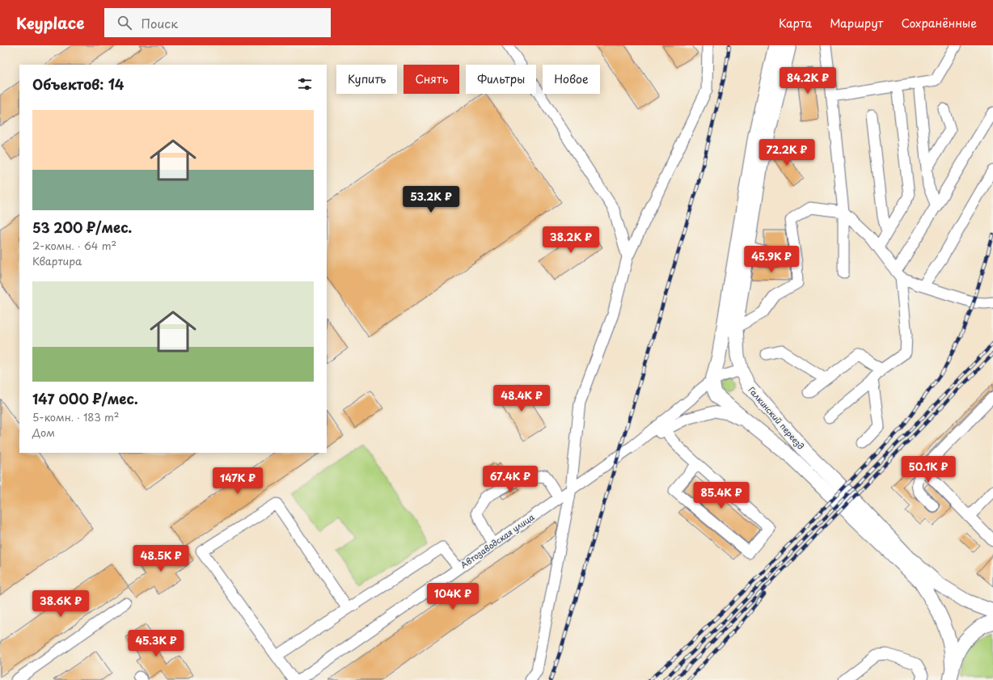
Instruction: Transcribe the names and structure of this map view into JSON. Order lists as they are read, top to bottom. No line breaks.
{"streets":{"main road":["Галкинский переезд"],"street":["Автозаводская улица"]},"page":{"header":"Keyplace","search":"Поиск","nav":["Карта","Маршрут","Сохранённые"],"chip":["Купить","Снять","Фильтры","Новое"],"heading":"Объектов: 14","price":["84.2K ₽","72.2K ₽","53.2K ₽","38.2K ₽","45.9K ₽","48.4K ₽","50.1K ₽","67.4K ₽","147K ₽","85.4K ₽","48.5K ₽","104K ₽","38.6K ₽","45.3K ₽"],"list":[{"name":"53 200 ₽/мес.","note":"2-комн. · 64 m² · Квартира"},{"name":"147 000 ₽/мес.","note":"5-комн. · 183 m² · Дом"}]}}
